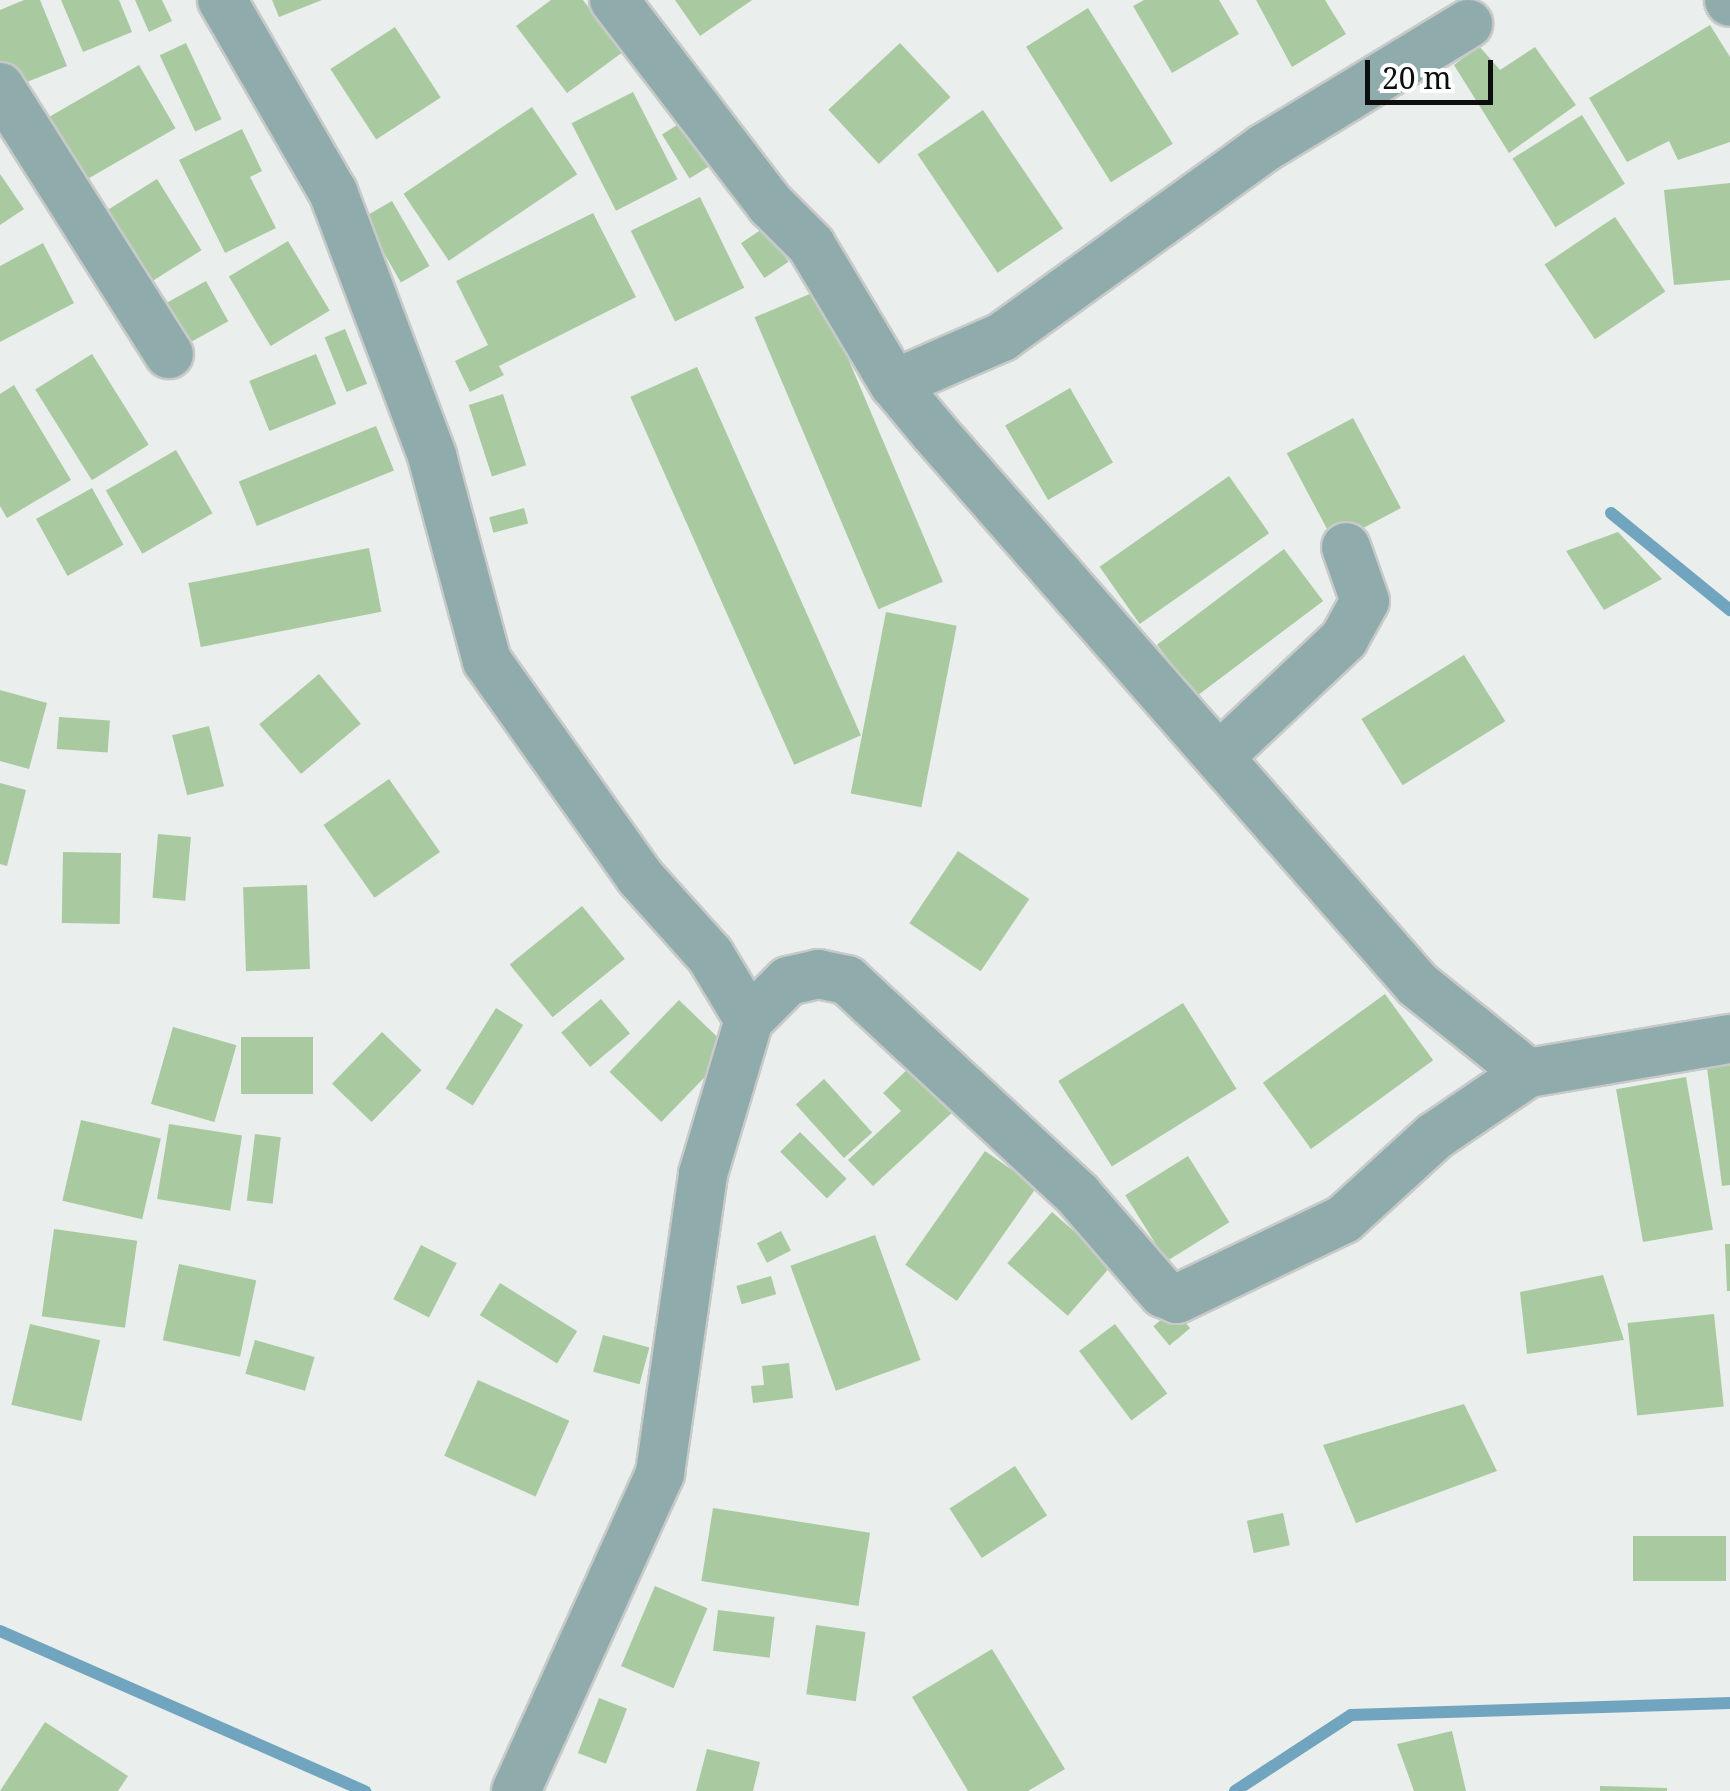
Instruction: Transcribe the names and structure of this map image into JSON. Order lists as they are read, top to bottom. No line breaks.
{"scale_bar":"20 m"}
